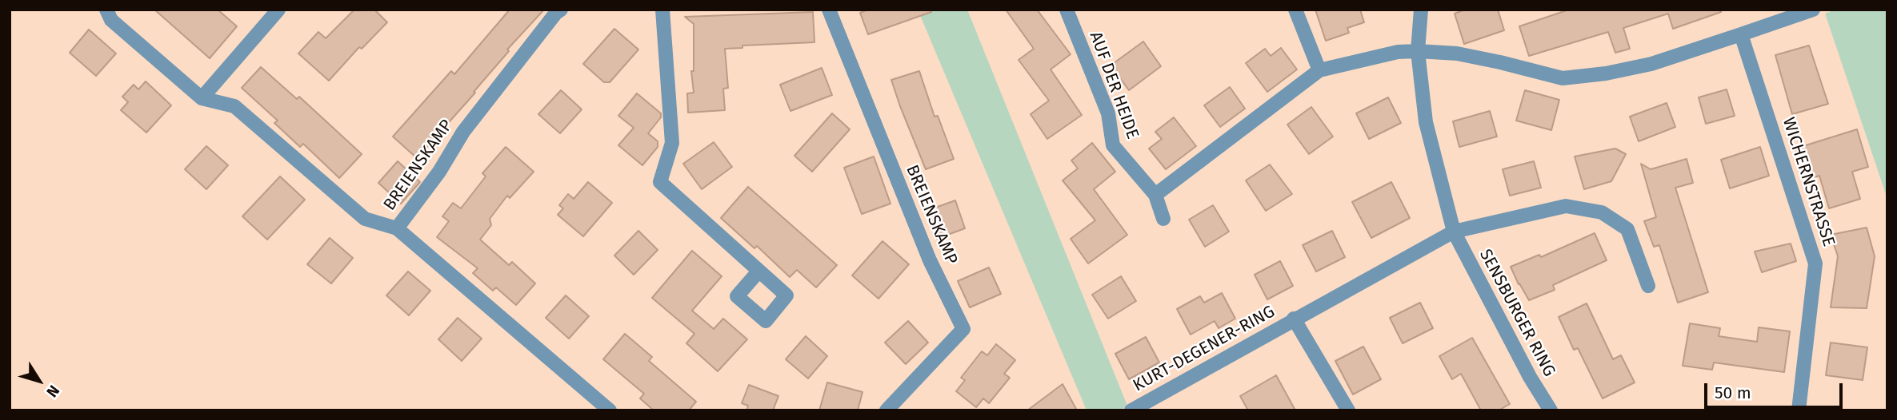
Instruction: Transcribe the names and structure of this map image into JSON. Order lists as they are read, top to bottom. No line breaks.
{"streets":{"street":["AUF DER HEIDE","BREIENSKAMP","WICHERNSTRASSE","SENSBURGER RING","KURT-DEGENER-RING"]},"crossings":[["SENSBURGER RING","KURT-DEGENER-RING"]],"scale_bar":"50 m","north":"bottom right"}
